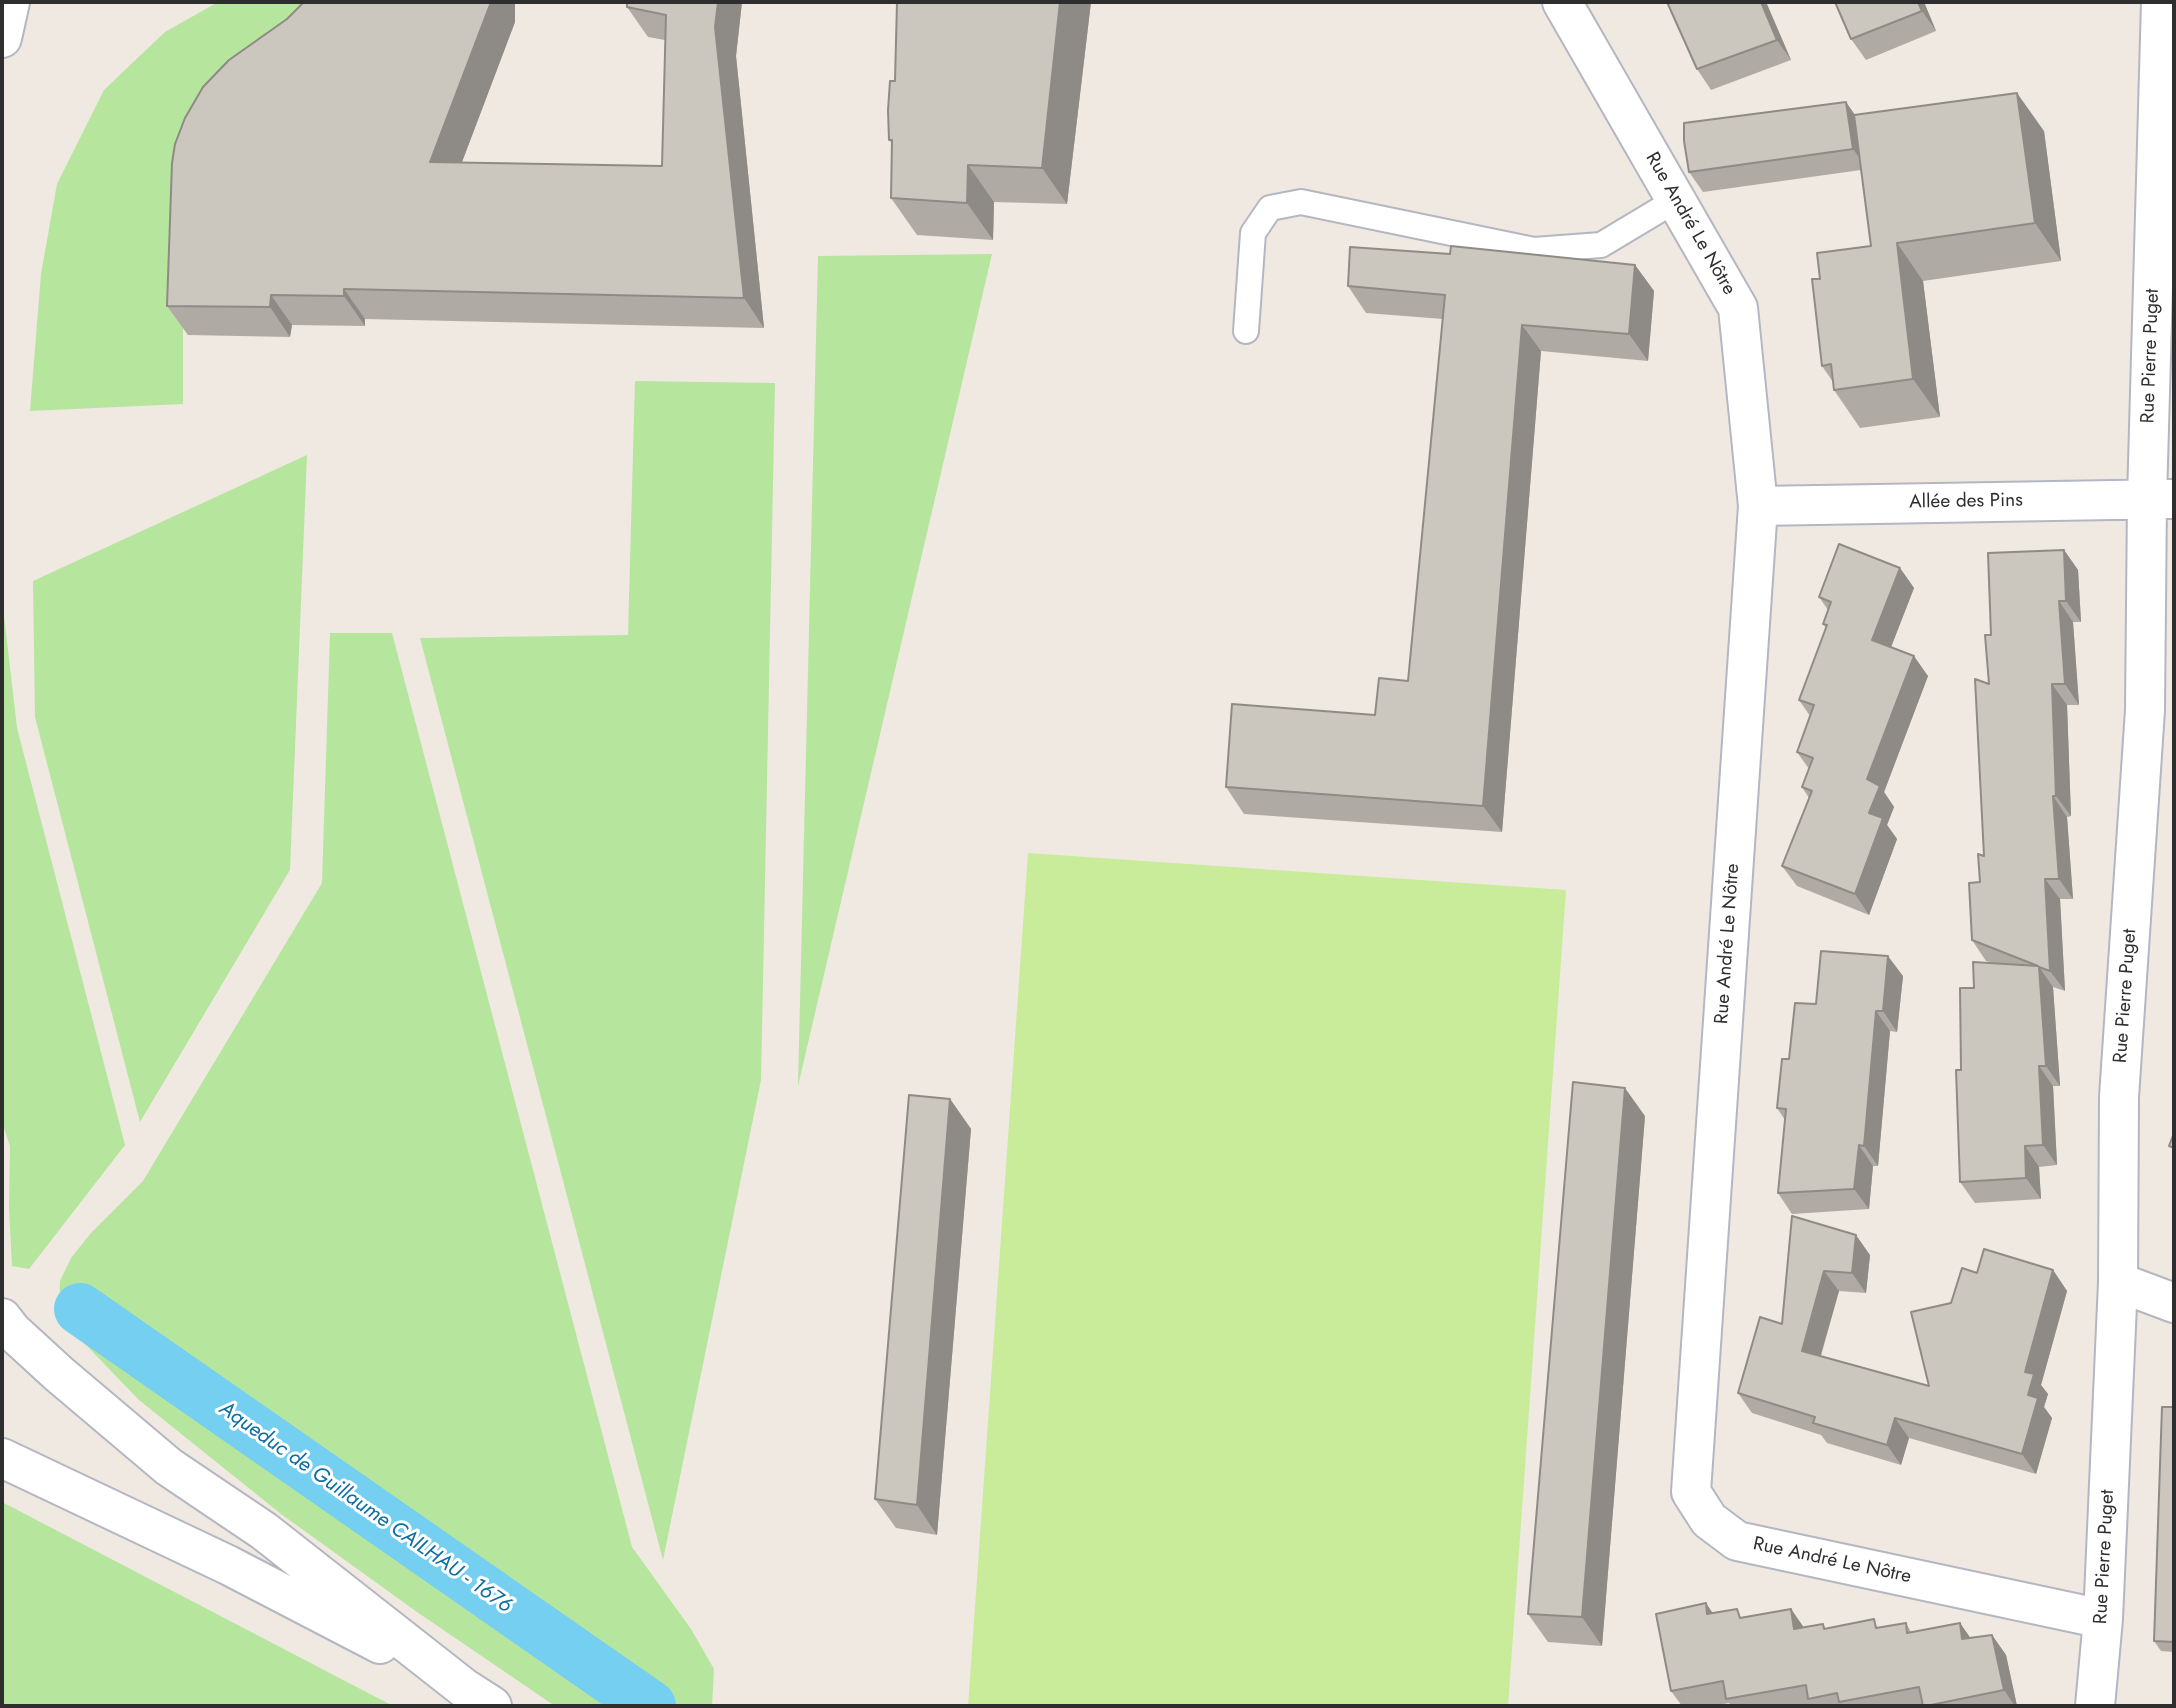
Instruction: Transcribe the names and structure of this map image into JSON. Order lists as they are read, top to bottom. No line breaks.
{"streets":{"street":["Rue André Le Nôtre","Rue Pierre Puget","Allée des Pins"]},"crossings":[["Rue André Le Nôtre","Rue Pierre Puget"],["Rue André Le Nôtre","Allée des Pins"],["Rue Pierre Puget","Allée des Pins"]],"water":["Aqueduc de Guillaume CAILHAU - 1676"]}
